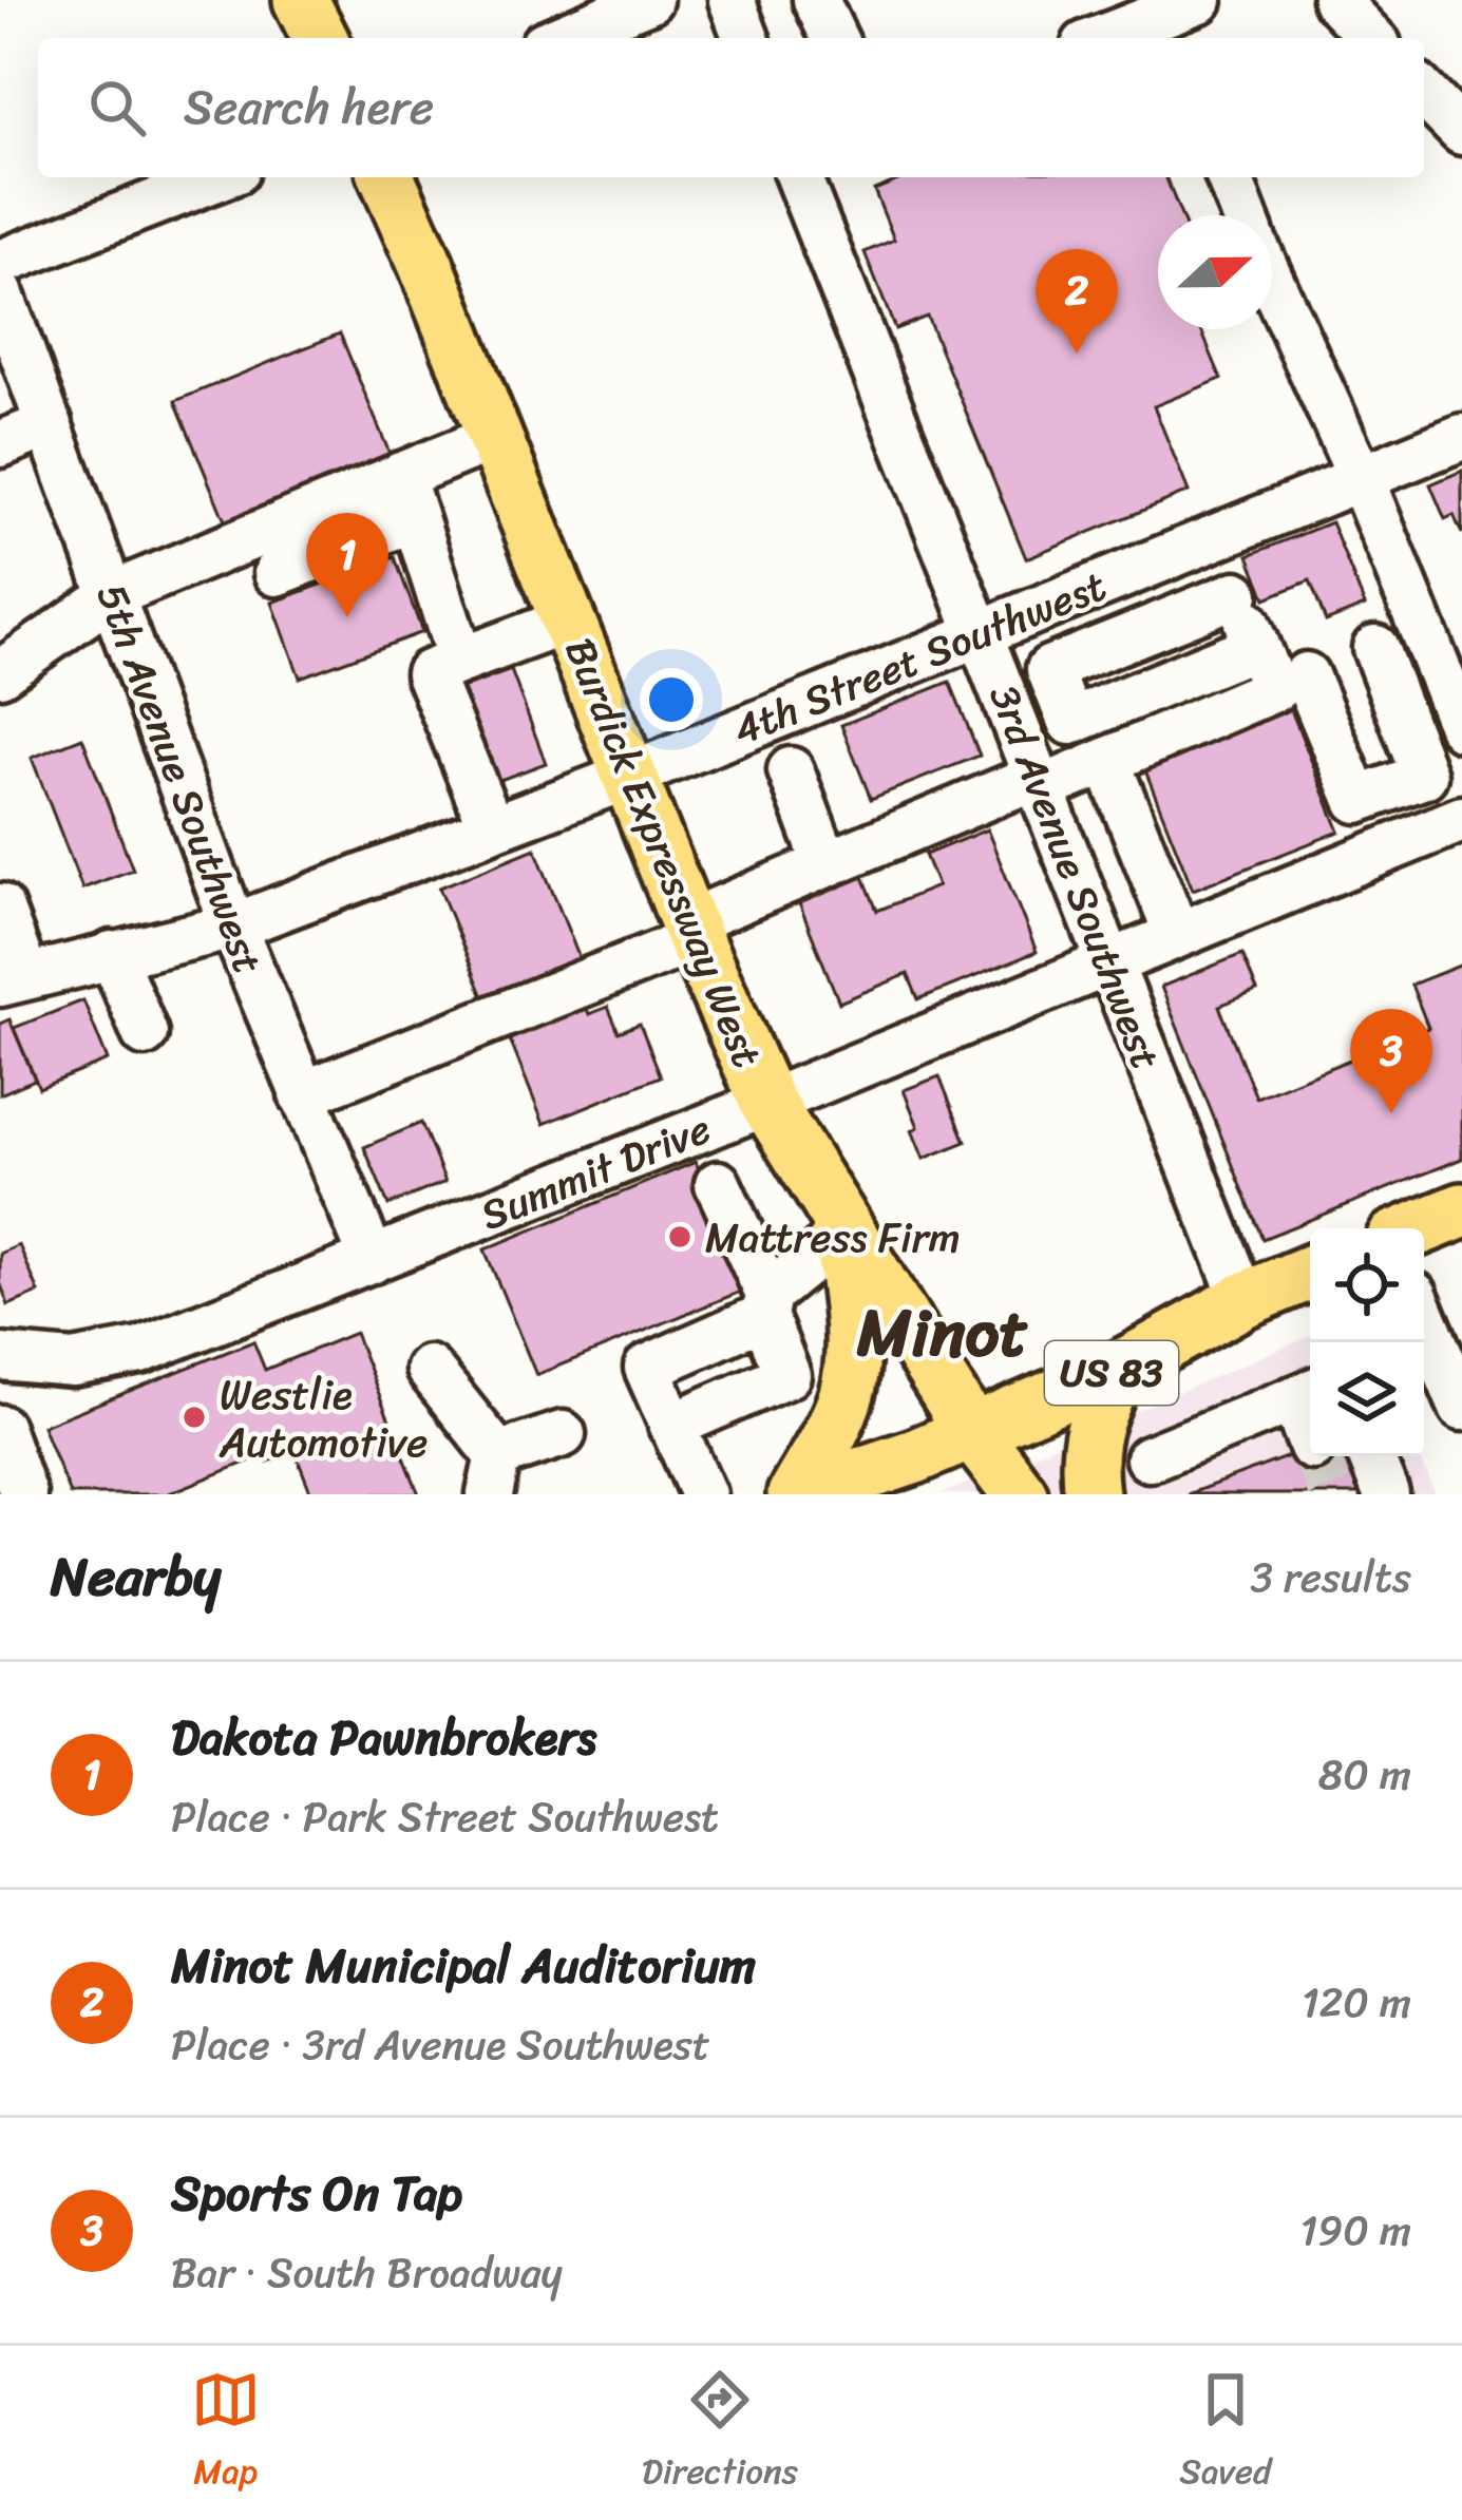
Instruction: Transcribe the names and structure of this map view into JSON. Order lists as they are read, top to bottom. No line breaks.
{"streets":{"main road":["Burdick Expressway West","US 83"],"street":["4th Street Southwest","5th Avenue Southwest","3rd Avenue Southwest","Summit Drive"]},"crossings":[["4th Street Southwest","5th Avenue Southwest"],["4th Street Southwest","Burdick Expressway West"],["4th Street Southwest","3rd Avenue Southwest"],["5th Avenue Southwest","Summit Drive"],["Burdick Expressway West","Summit Drive"],["Burdick Expressway West","US 83"],["3rd Avenue Southwest","Summit Drive"],["3rd Avenue Southwest","US 83"]],"districts":["Minot"],"places":["Mattress Firm","Westlie Automotive"],"north":"right","page":{"search":"Search here","pins":["2","1","3"],"heading":["Nearby","3 results"],"list":[{"mark":"1","name":"Dakota Pawnbrokers","note":"Place · Park Street Southwest","value":"80 m"},{"mark":"2","name":"Minot Municipal Auditorium","note":"Place · 3rd Avenue Southwest","value":"120 m"},{"mark":"3","name":"Sports On Tap","note":"Bar · South Broadway","value":"190 m"}],"nav":["Map","Directions","Saved"]}}
